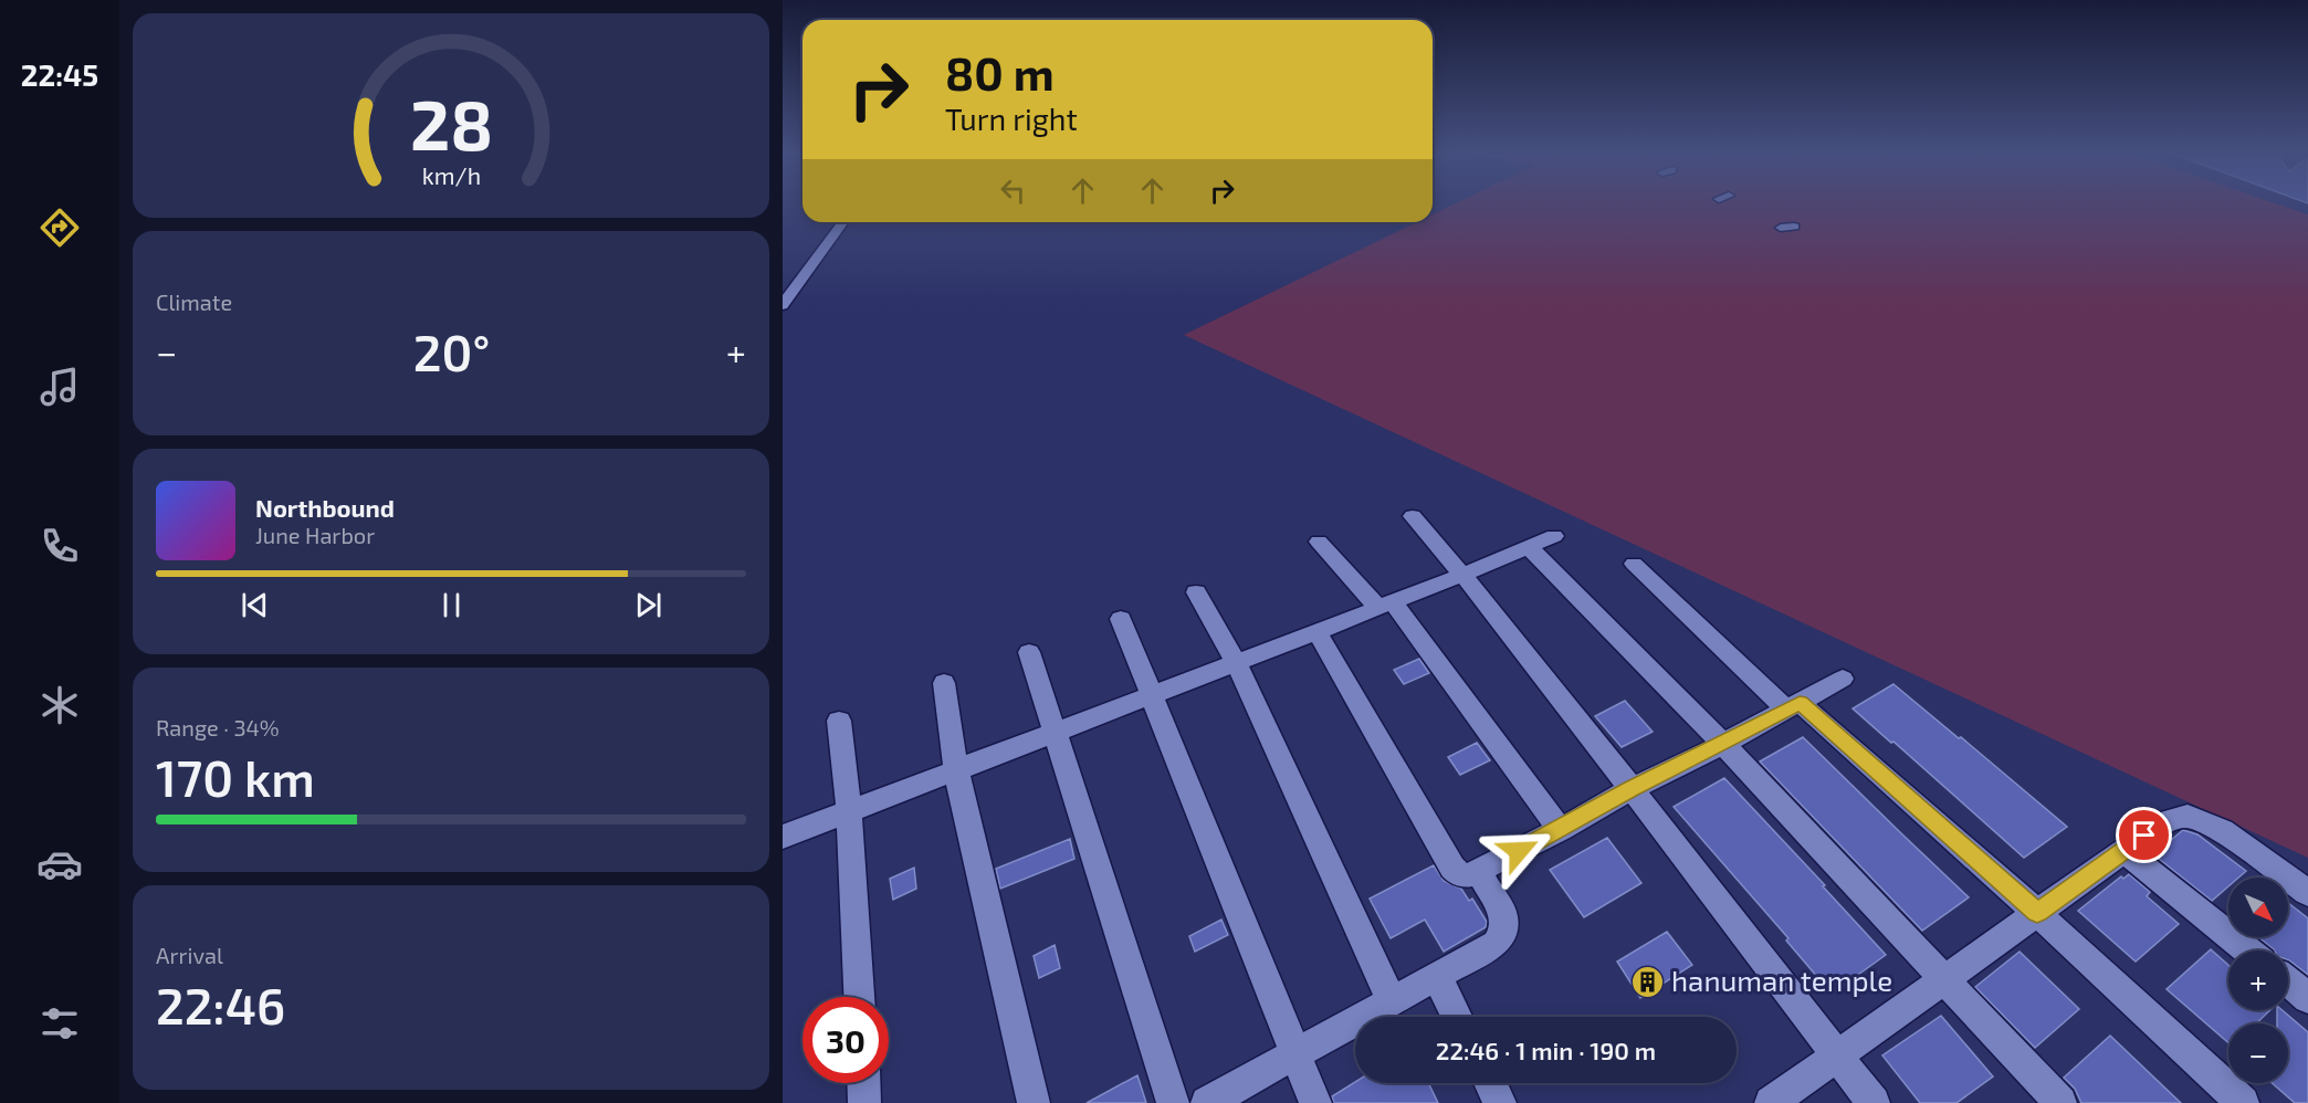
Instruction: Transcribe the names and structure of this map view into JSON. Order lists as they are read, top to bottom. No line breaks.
{"places":{"building":["hanuman temple"]},"north":"bottom right","page":{"tabs":"22:45","turn":["80 m","Turn right"],"tile":["Climate",["Range · 34%","170 km"],["Arrival","22:46"]],"heat":["−","20°","+"],"song":["Northbound","June Harbor"],"map_buttons":["+","−"],"limit":"30","trip":"22:46 · 1 min · 190 m","gauge":["28","km/h"]}}
